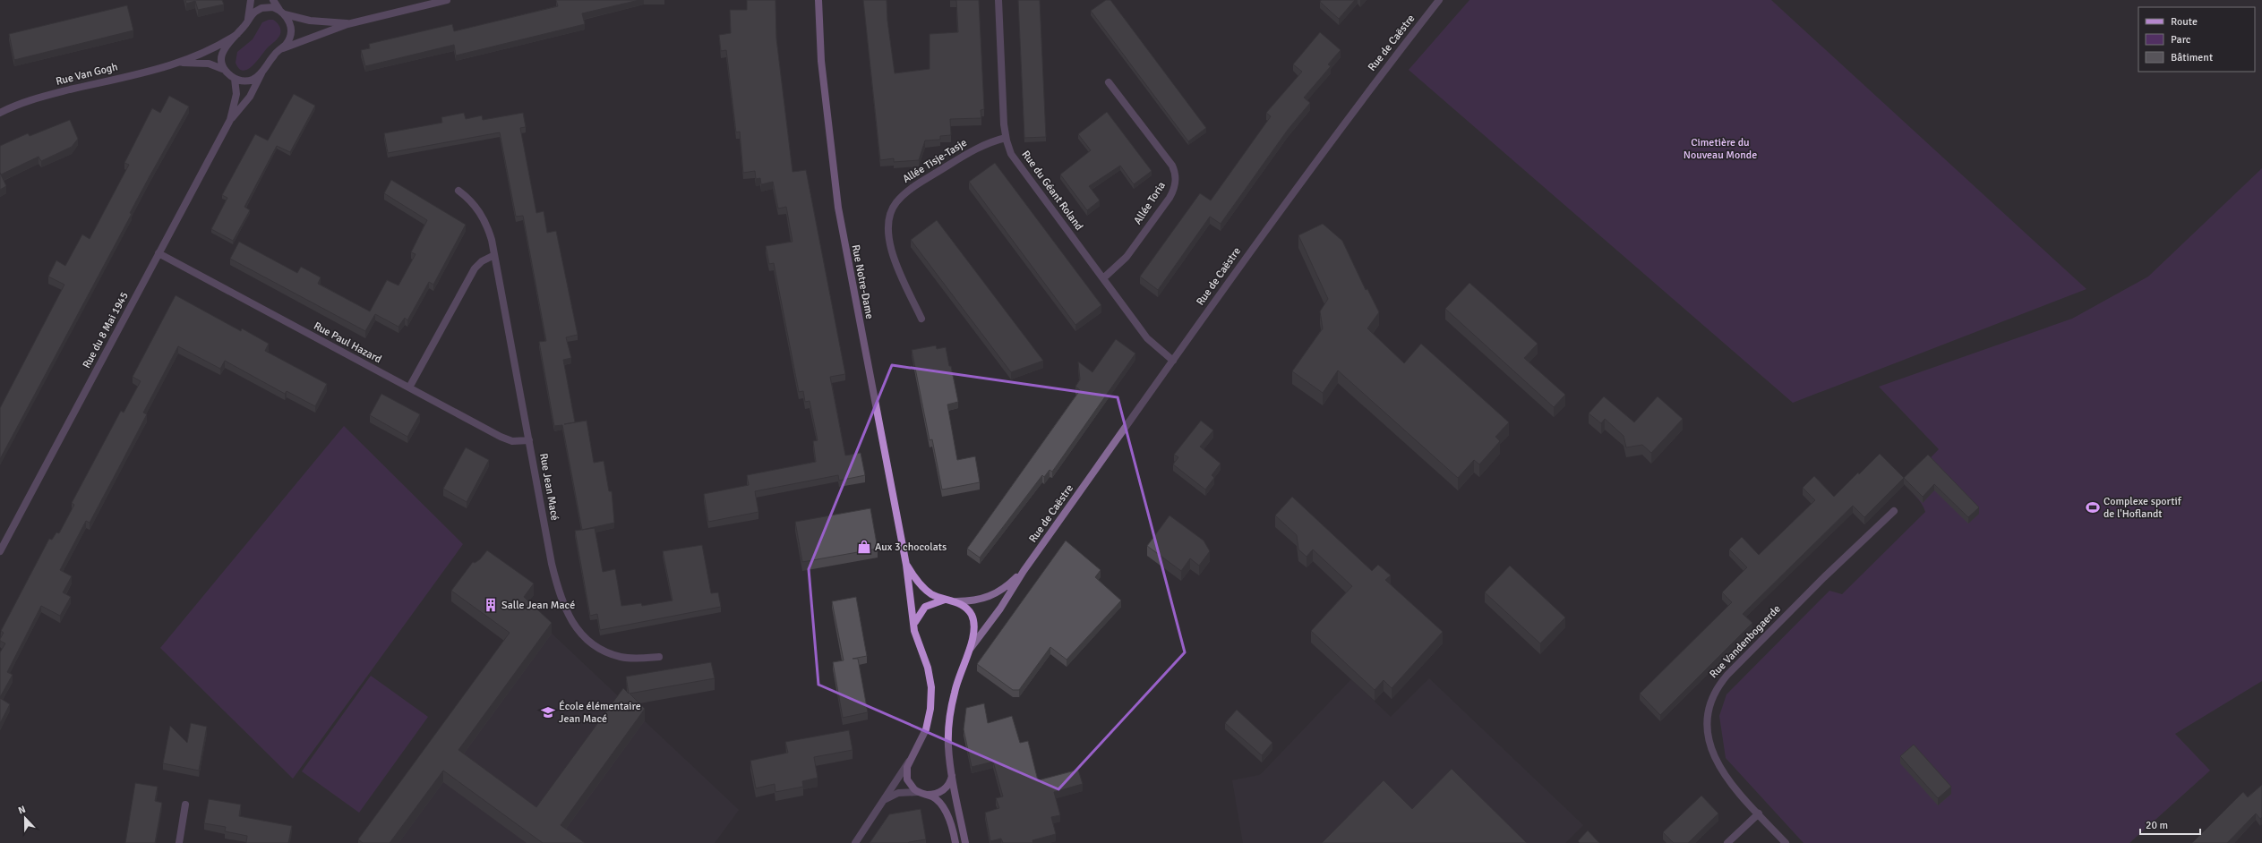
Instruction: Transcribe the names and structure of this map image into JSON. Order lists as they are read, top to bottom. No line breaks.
{"streets":{"main road":["Rue Notre-Dame"],"street":["Rue de Caëstre","Rue Van Gogh","Allée Tisje-Tasje","Rue du Géant Roland","Allée Toria","Rue du 8 Mai 1945","Rue Paul Hazard","Rue Jean Macé","Rue Vandenbogaerde"]},"crossings":[["Rue de Caëstre","Rue du Géant Roland"],["Rue de Caëstre","Rue Notre-Dame"],["Allée Tisje-Tasje","Rue du Géant Roland"],["Rue du Géant Roland","Allée Toria"],["Rue du 8 Mai 1945","Rue Paul Hazard"],["Rue Paul Hazard","Rue Jean Macé"]],"parks":["Cimetière du Nouveau Monde"],"places":{"sports":["Complexe sportif de l'Hoflandt"],"shop":["Aux 3 chocolats"],"building":["Salle Jean Macé"],"school or university":["École élémentaire Jean Macé"]},"legend":["Route","Parc","Bâtiment"],"scale_bar":"20 m","north":"top"}
